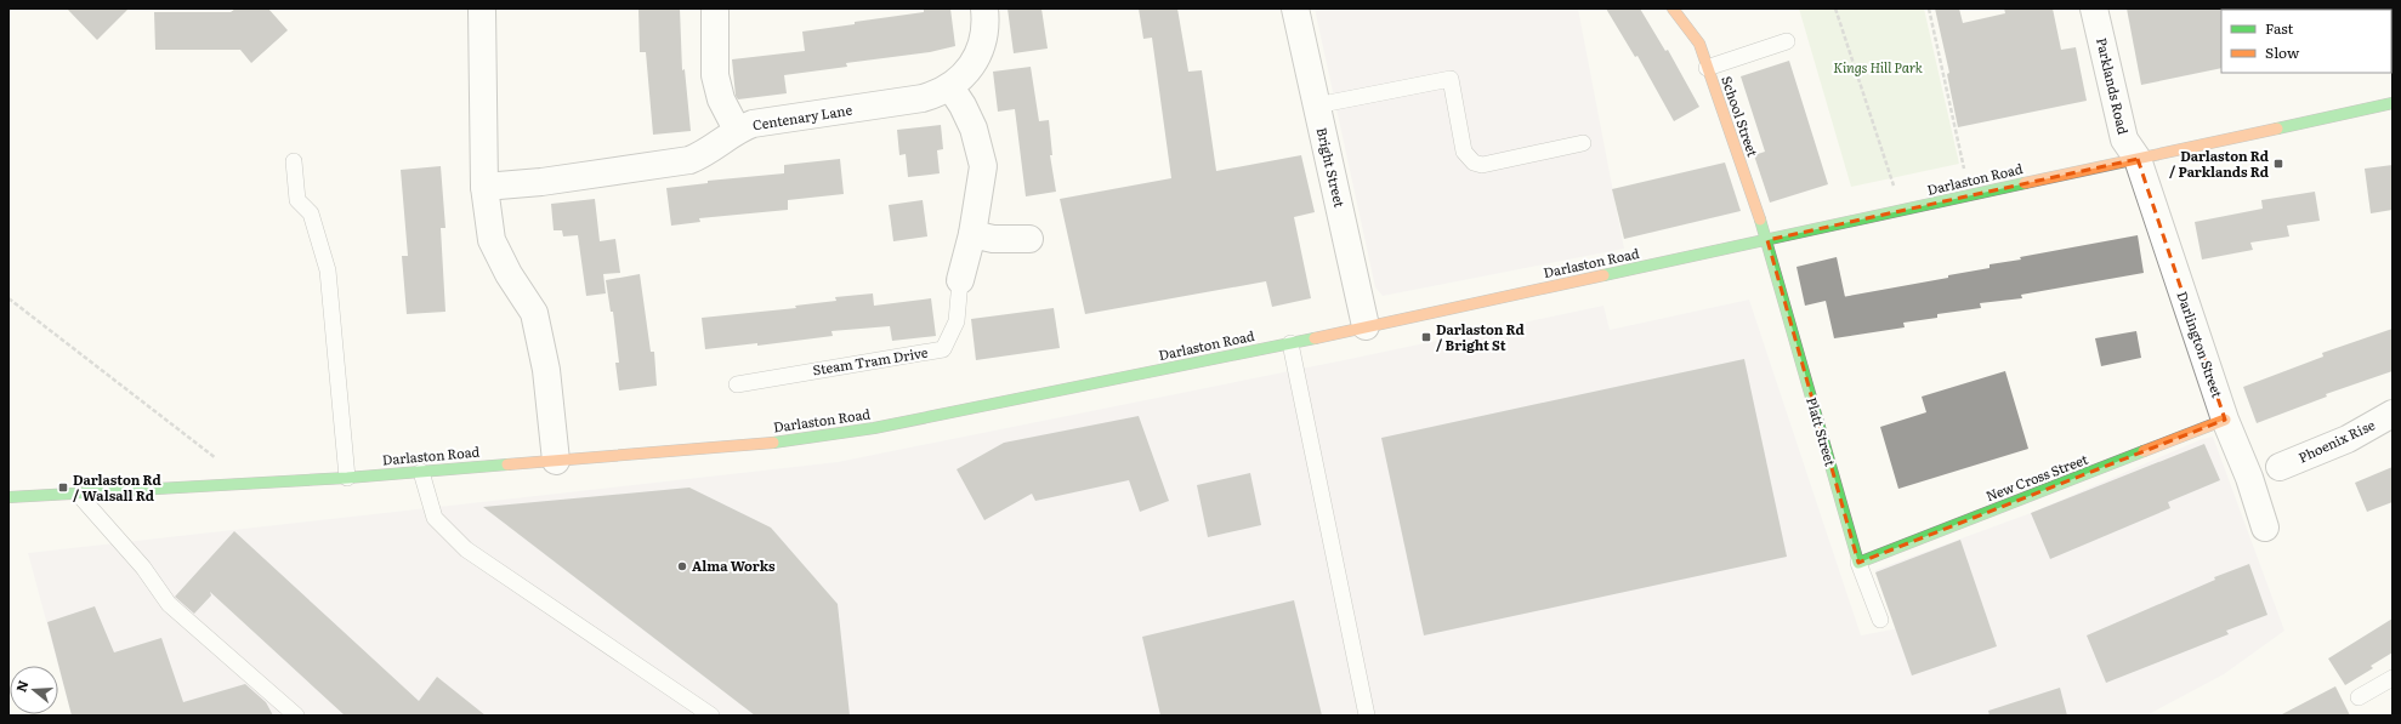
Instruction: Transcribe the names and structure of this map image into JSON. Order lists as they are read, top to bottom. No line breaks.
{"streets":{"main road":["School Street","Darlaston Road","Platt Street","New Cross Street"],"street":["Parklands Road","Centenary Lane","Bright Street","Darlington Street","Steam Tram Drive","Phoenix Rise"]},"crossings":[["Parklands Road","Darlaston Road"],["Parklands Road","Darlington Street"],["School Street","Darlaston Road"],["School Street","Platt Street"],["Centenary Lane","Steam Tram Drive"],["Bright Street","Darlaston Road"],["Darlaston Road","Darlington Street"],["Darlaston Road","Platt Street"],["Darlington Street","New Cross Street"],["Platt Street","New Cross Street"]],"parks":["Kings Hill Park"],"places":{"transit":["Darlaston Rd / Parklands Rd","Darlaston Rd / Bright St","Darlaston Rd / Walsall Rd"],"other":["Alma Works"]},"legend":["Fast","Slow"],"north":"left"}
